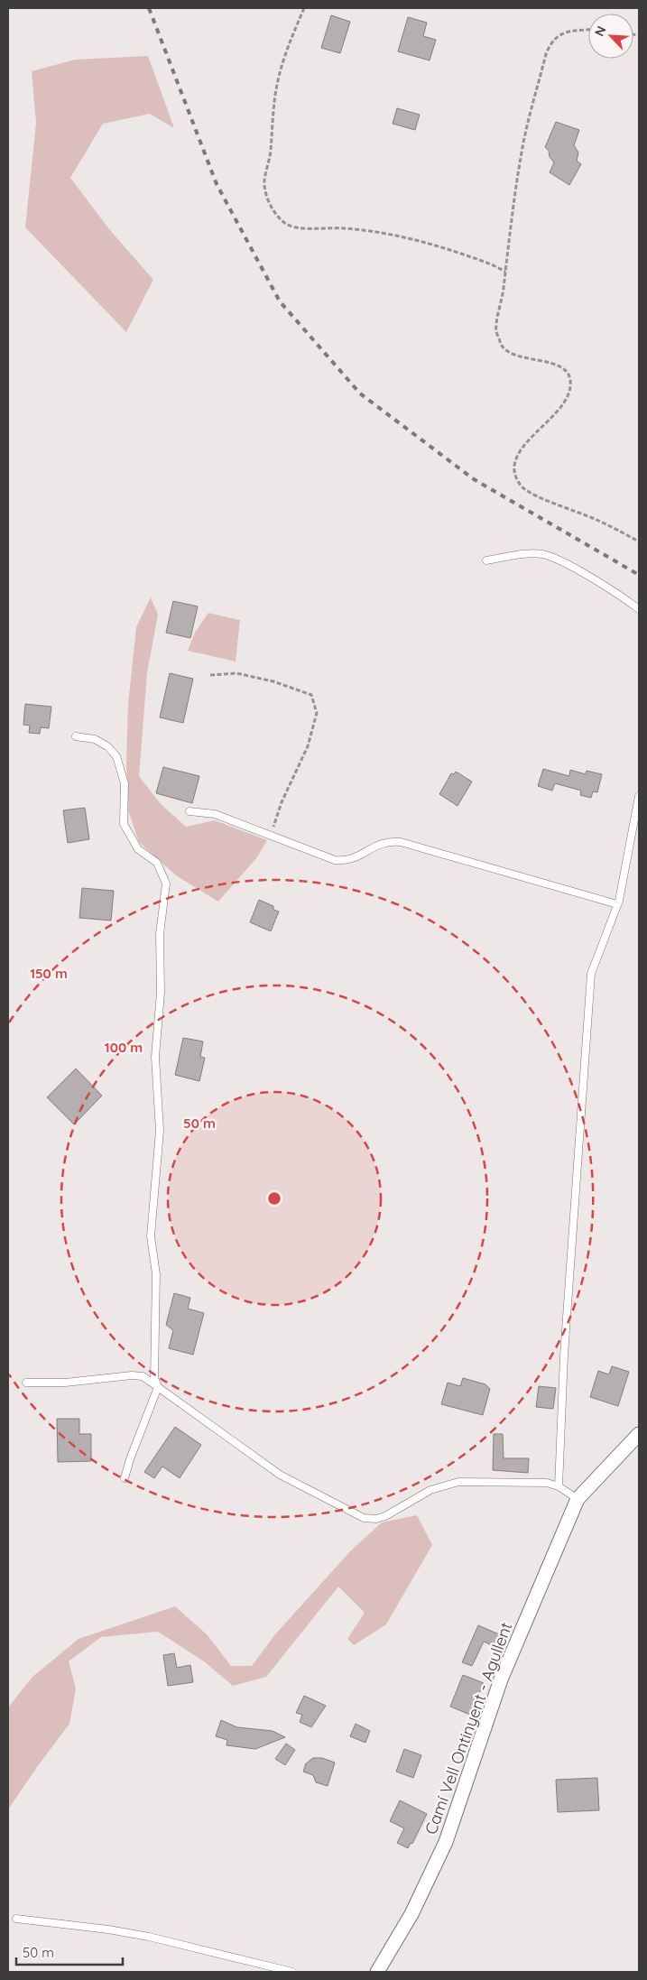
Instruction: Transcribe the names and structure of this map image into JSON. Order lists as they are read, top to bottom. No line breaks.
{"streets":{"street":["Camí Vell Ontinyent - Agullent"]},"scale_bar":"50 m","north":"top left","rings":["150 m","100 m","50 m"]}
